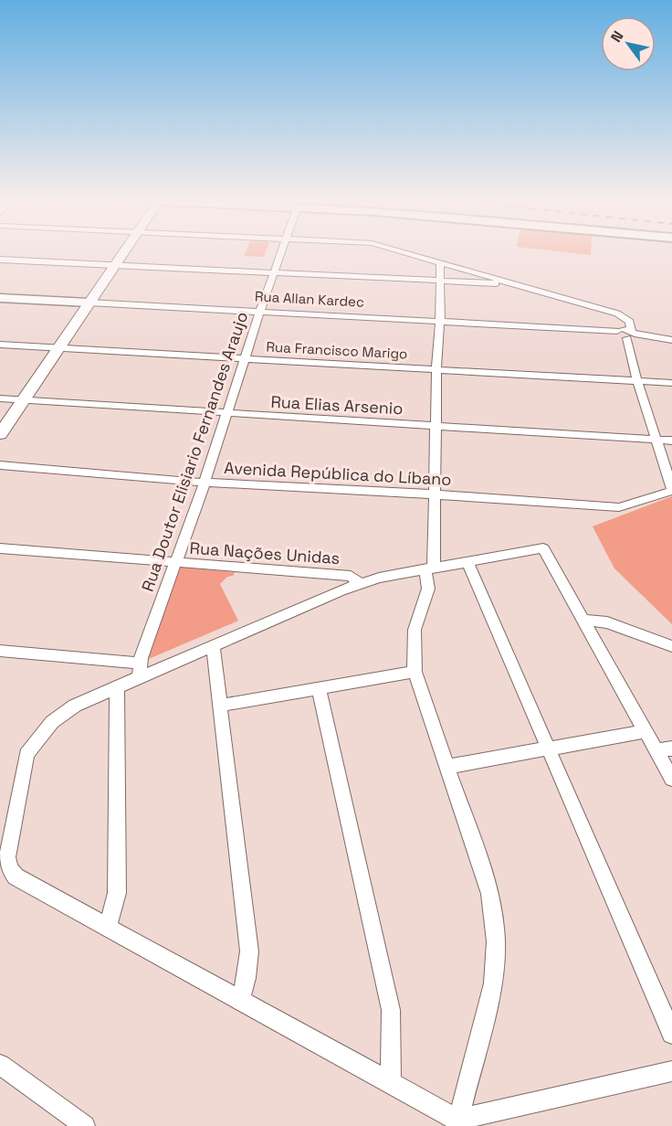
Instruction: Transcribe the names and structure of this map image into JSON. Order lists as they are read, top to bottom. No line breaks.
{"streets":{"street":["Rua Allan Kardec","Rua Francisco Marigo","Rua Elias Arsenio","Rua Doutor Elisiario Fernandes Araujo","Avenida República do Líbano","Rua Nações Unidas"]},"crossings":[["Rua Allan Kardec","Rua Doutor Elisiario Fernandes Araujo"],["Rua Francisco Marigo","Rua Doutor Elisiario Fernandes Araujo"],["Rua Elias Arsenio","Rua Doutor Elisiario Fernandes Araujo"],["Rua Doutor Elisiario Fernandes Araujo","Avenida República do Líbano"],["Rua Doutor Elisiario Fernandes Araujo","Rua Nações Unidas"]],"north":"top left"}
